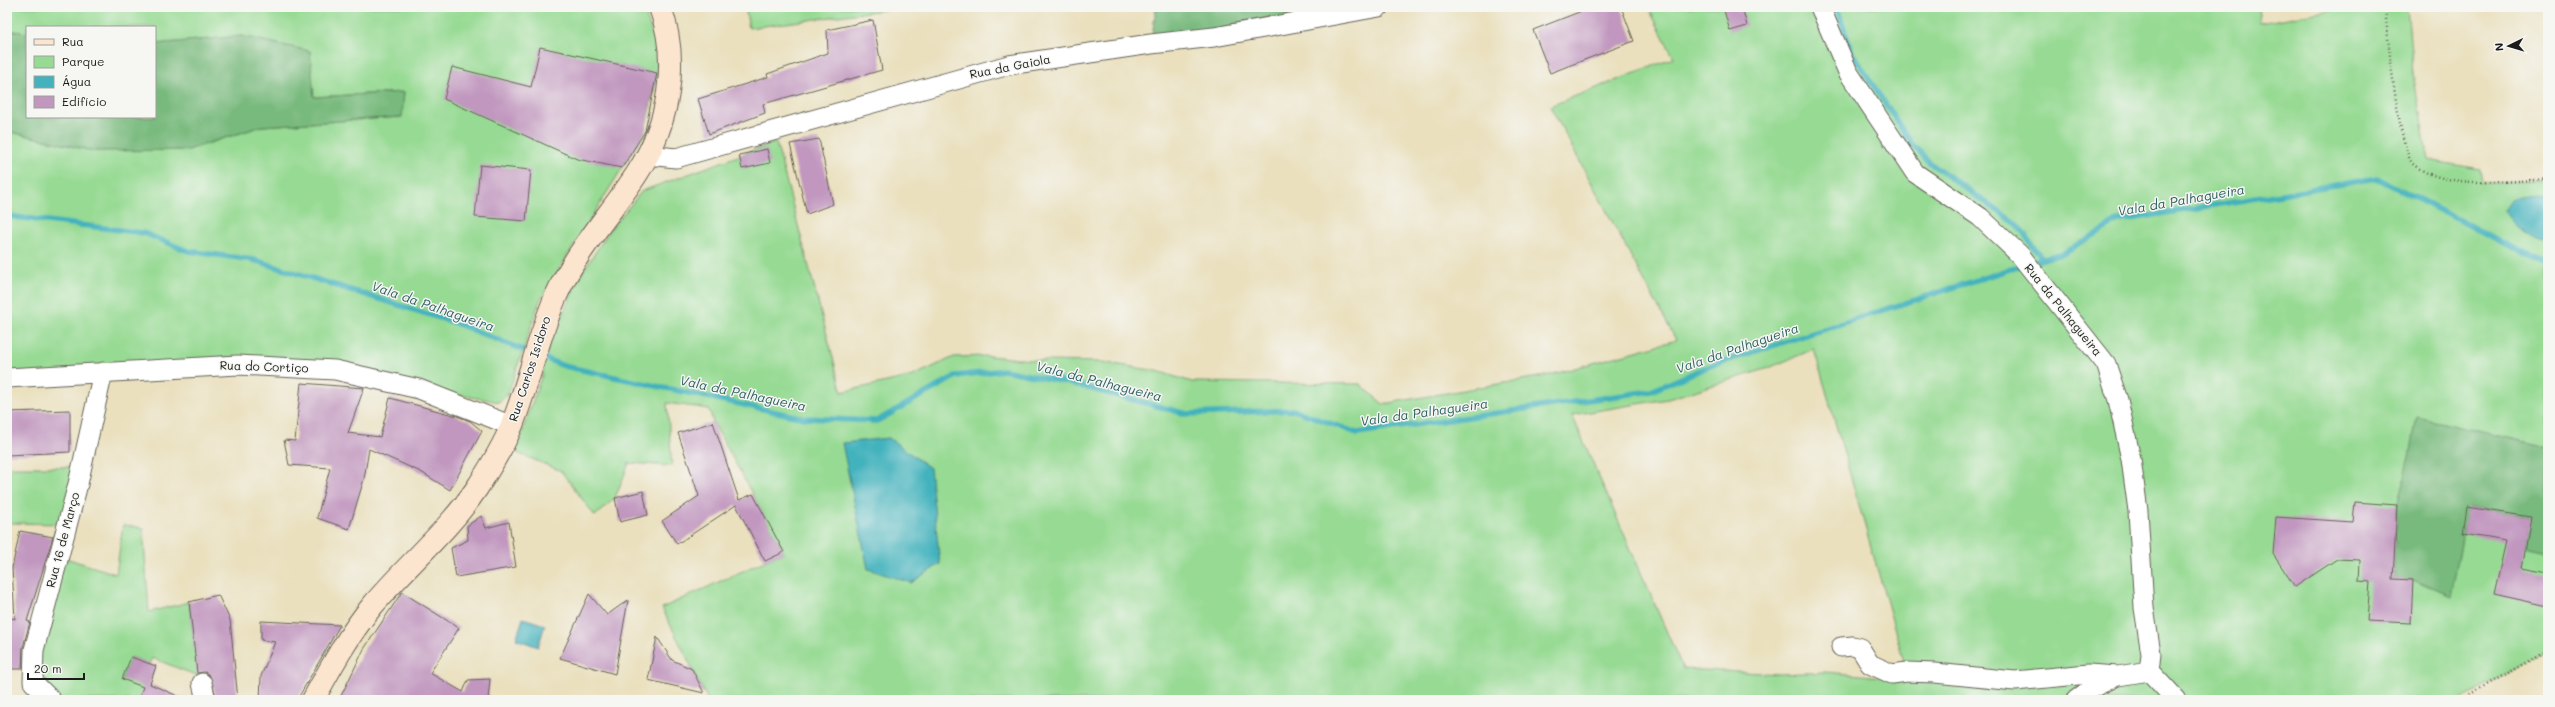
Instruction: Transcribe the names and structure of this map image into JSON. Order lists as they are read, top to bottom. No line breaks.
{"streets":{"street":["Rua da Gaiola","Rua da Palhagueira","Rua do Cortiço","Rua Carlos Isidoro","Rua 16 de Março"]},"crossings":[["Rua da Gaiola","Rua Carlos Isidoro"],["Rua do Cortiço","Rua Carlos Isidoro"],["Rua do Cortiço","Rua 16 de Março"]],"water":["Vala da Palhagueira"],"legend":["Rua","Parque","Água","Edifício"],"scale_bar":"20 m","north":"left"}
